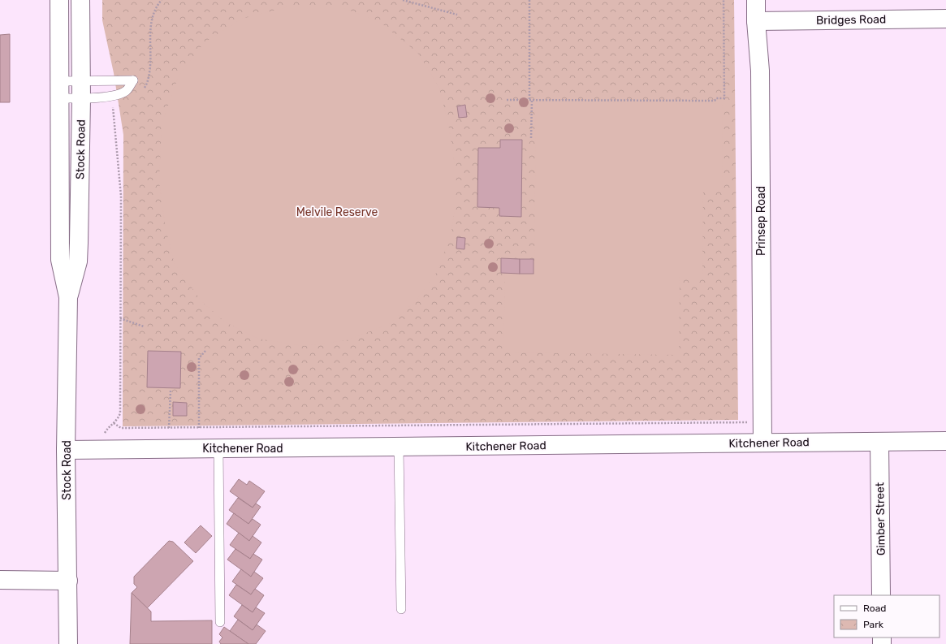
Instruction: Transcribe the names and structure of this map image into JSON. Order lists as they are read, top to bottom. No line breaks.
{"streets":{"street":["Bridges Road","Stock Road","Prinsep Road","Kitchener Road","Gimber Street"]},"crossings":[["Bridges Road","Prinsep Road"],["Stock Road","Kitchener Road"],["Prinsep Road","Kitchener Road"],["Kitchener Road","Gimber Street"]],"parks":["Melvile Reserve"],"legend":["Road","Park"]}
